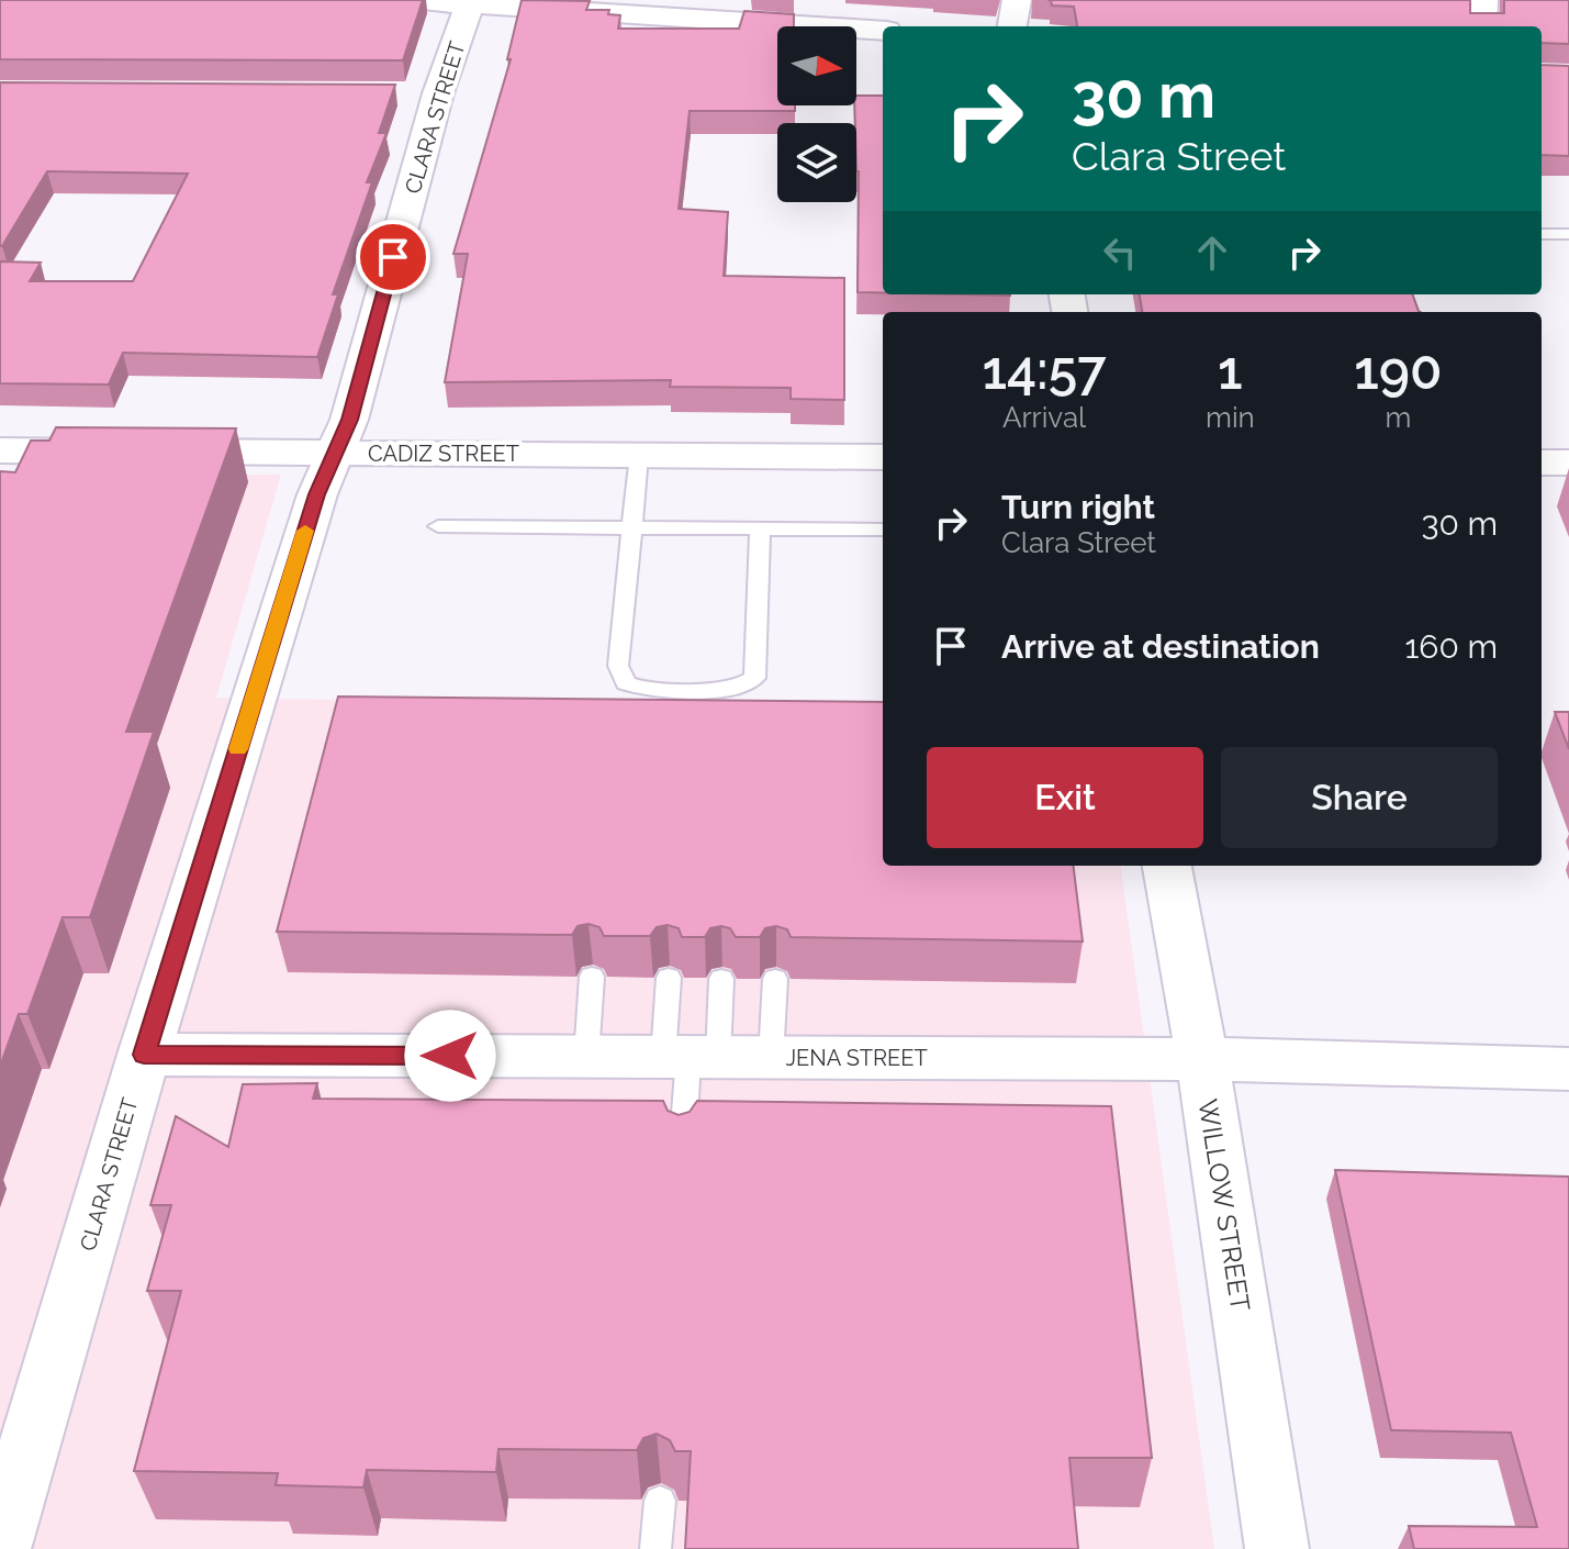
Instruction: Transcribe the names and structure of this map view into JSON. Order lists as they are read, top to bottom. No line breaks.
{"streets":{"street":["CLARA STREET","CADIZ STREET","JENA STREET","WILLOW STREET"]},"crossings":[["CLARA STREET","CADIZ STREET"],["CLARA STREET","JENA STREET"],["JENA STREET","WILLOW STREET"]],"north":"right","page":{"turn":["30 m","Clara Street"],"eta":["14:57","Arrival","1","min","190","m"],"list":[{"name":"Turn right","note":"Clara Street","value":"30 m"},{"name":"Arrive at destination","value":"160 m"}],"buttons":["Exit","Share"]}}
